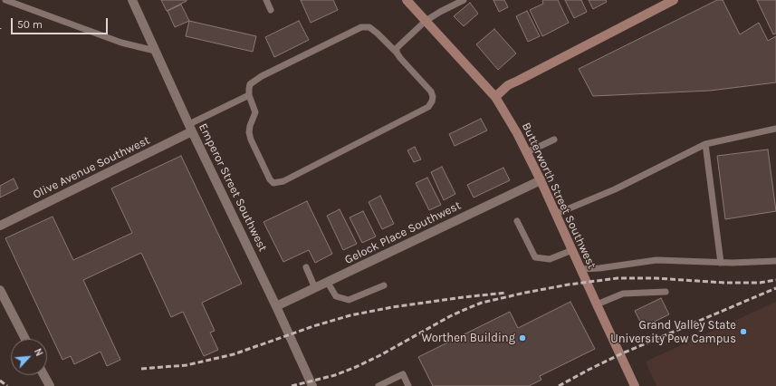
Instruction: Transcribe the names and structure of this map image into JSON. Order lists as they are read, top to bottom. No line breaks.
{"streets":{"street":["Olive Avenue Southwest","Emperor Street Southwest","Butterworth Street Southwest","Gelock Place Southwest"]},"crossings":[["Olive Avenue Southwest","Emperor Street Southwest"],["Emperor Street Southwest","Gelock Place Southwest"],["Butterworth Street Southwest","Gelock Place Southwest"]],"places":["Grand Valley State University Pew Campus","Worthen Building"],"scale_bar":"50 m","north":"top right"}
